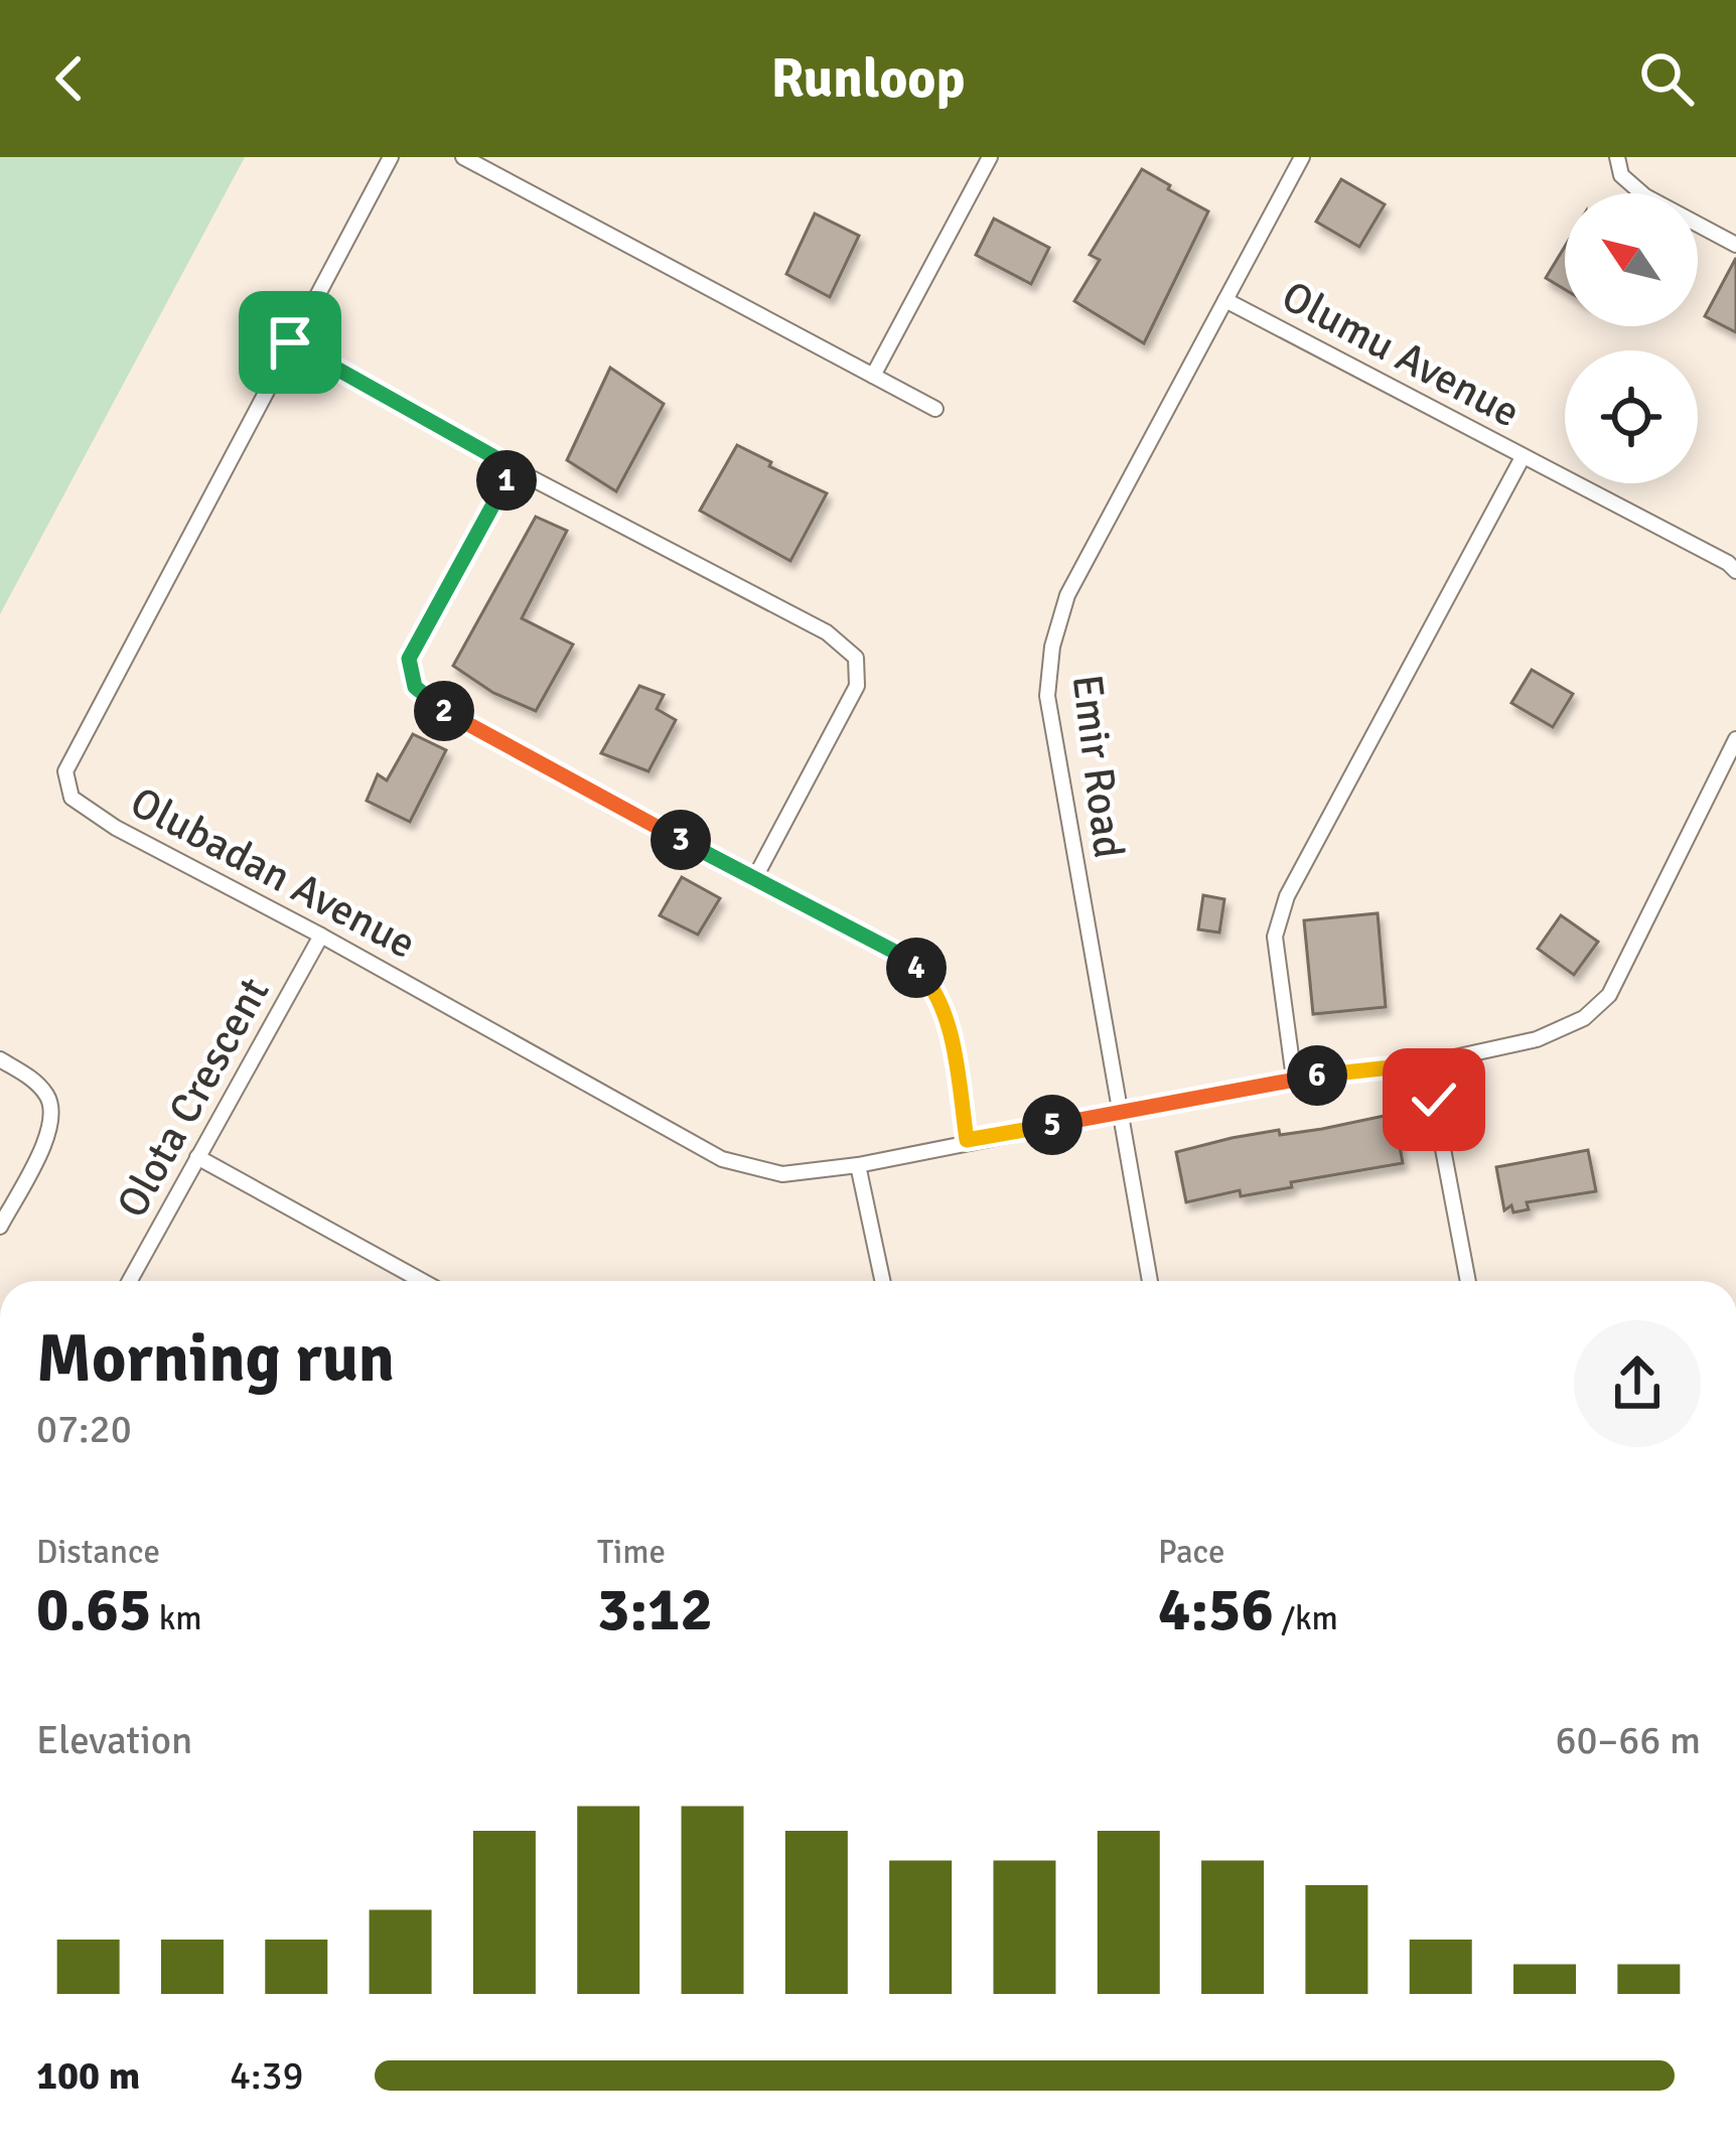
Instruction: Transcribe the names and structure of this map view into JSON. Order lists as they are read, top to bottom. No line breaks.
{"streets":{"street":["Olumu Avenue","Emir Road","Olubadan Avenue","Olota Crescent"]},"crossings":[["Olumu Avenue","Emir Road"],["Emir Road","Olubadan Avenue"],["Olubadan Avenue","Olota Crescent"]],"north":"top left","page":{"header":"Runloop","pins":["1","2","3","4","6","5"],"heading":["Morning run","07:20"],"stats":[["Distance","0.65 km"],["Time","3:12"],["Pace","4:56 /km"]],"chart":["Elevation","60–66 m"],"list":[{"name":"100 m","note":"4:39"}]}}
